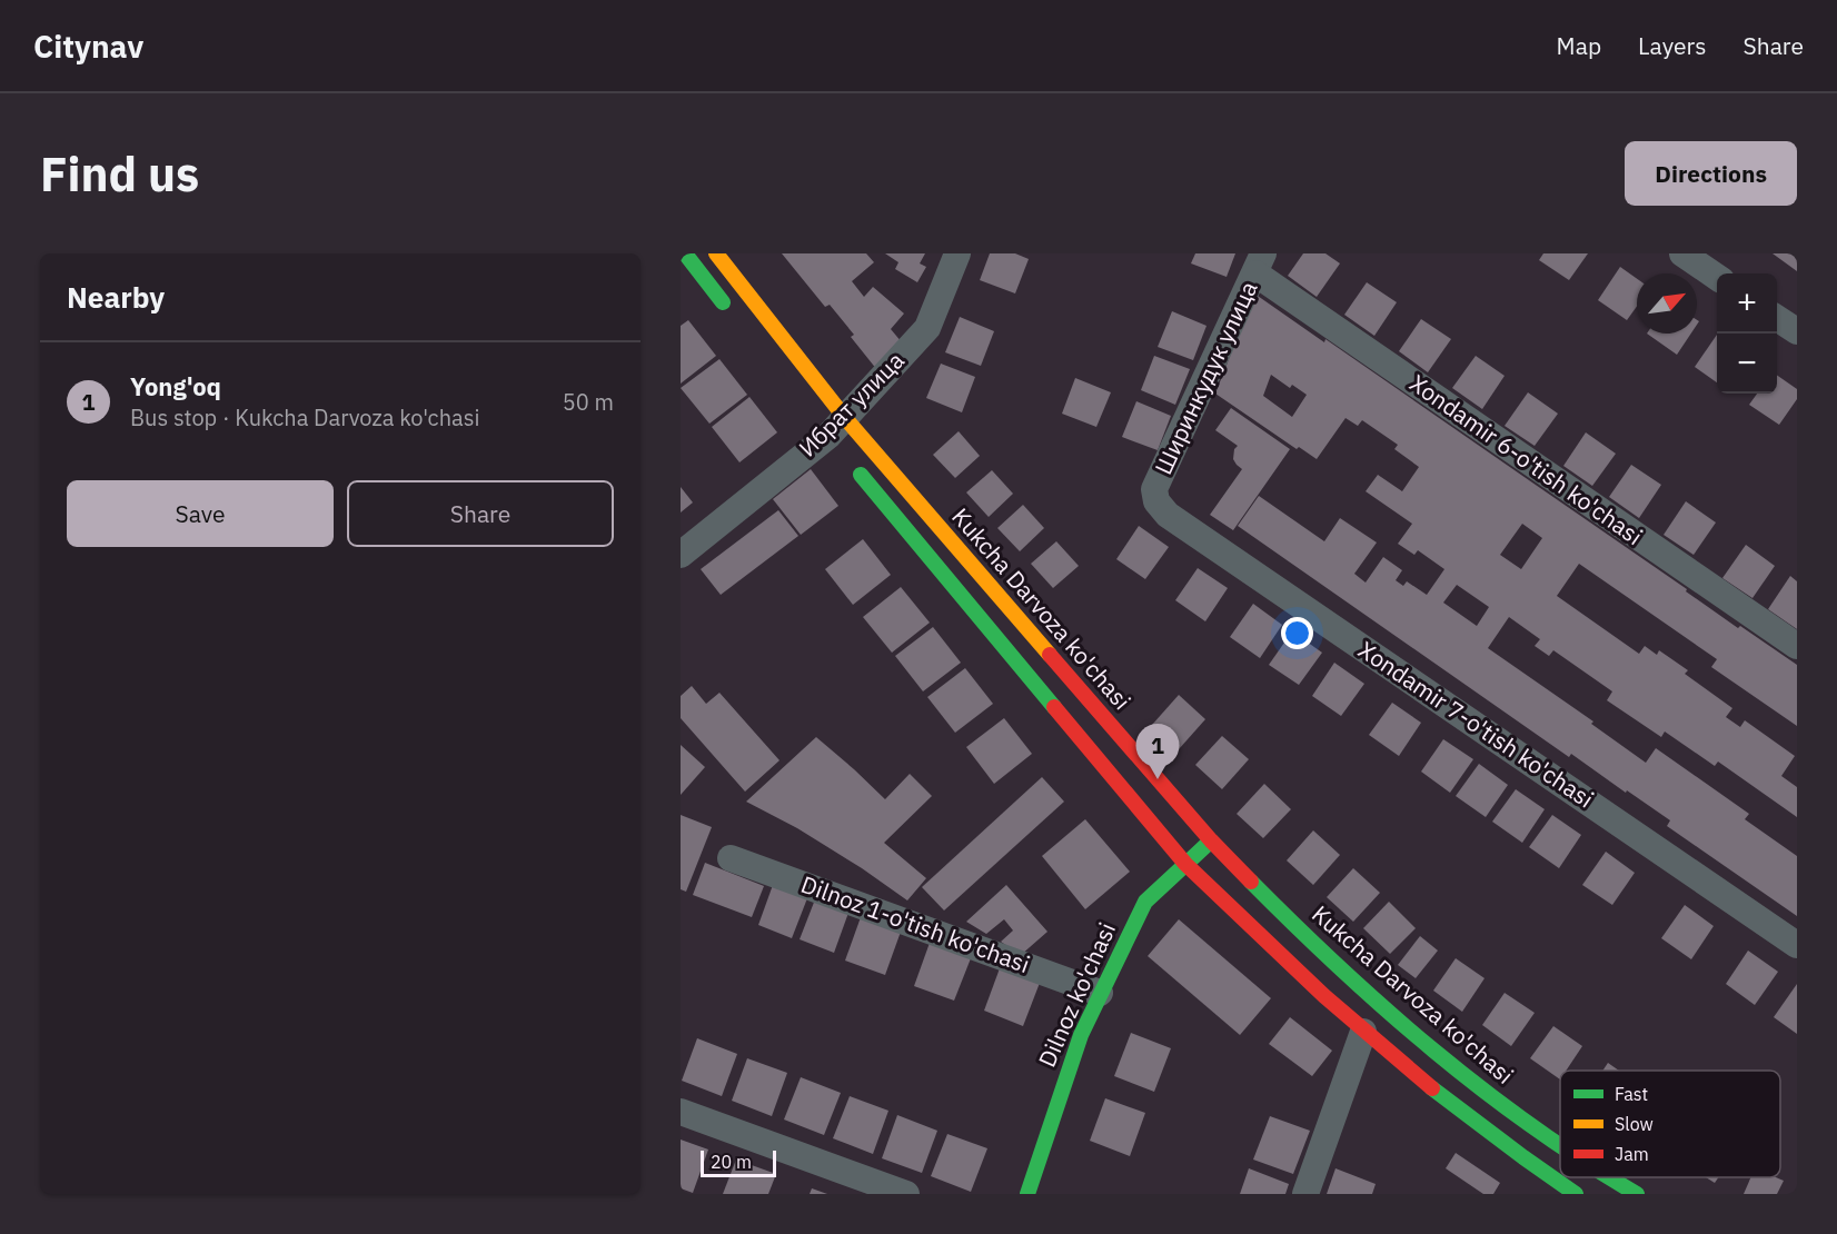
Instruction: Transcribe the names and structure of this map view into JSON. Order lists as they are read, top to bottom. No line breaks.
{"streets":{"main road":["Kukcha Darvoza ko'chasi","Dilnoz ko'chasi"],"street":["Ширинкудук улица","Ибрат улица","Xondamir 6-o'tish ko'chasi","Xondamir 7-o'tish ko'chasi","Dilnoz 1-o'tish ko'chasi"]},"crossings":[["Ширинкудук улица","Xondamir 6-o'tish ko'chasi"],["Ширинкудук улица","Xondamir 7-o'tish ko'chasi"],["Ибрат улица","Kukcha Darvoza ko'chasi"],["Kukcha Darvoza ko'chasi","Dilnoz ko'chasi"],["Dilnoz 1-o'tish ko'chasi","Dilnoz ko'chasi"]],"legend":["Fast","Slow","Jam"],"scale_bar":"20 m","north":"top right","page":{"header":"Citynav","nav":["Map","Layers","Share"],"buttons":["Directions",["Save","Share"]],"title":"Find us","heading":"Nearby","map_buttons":["+","−"],"list":[{"mark":"1","name":"Yong'oq","note":"Bus stop · Kukcha Darvoza ko'chasi","value":"50 m"}],"pins":"1","scale":"20 m"}}
